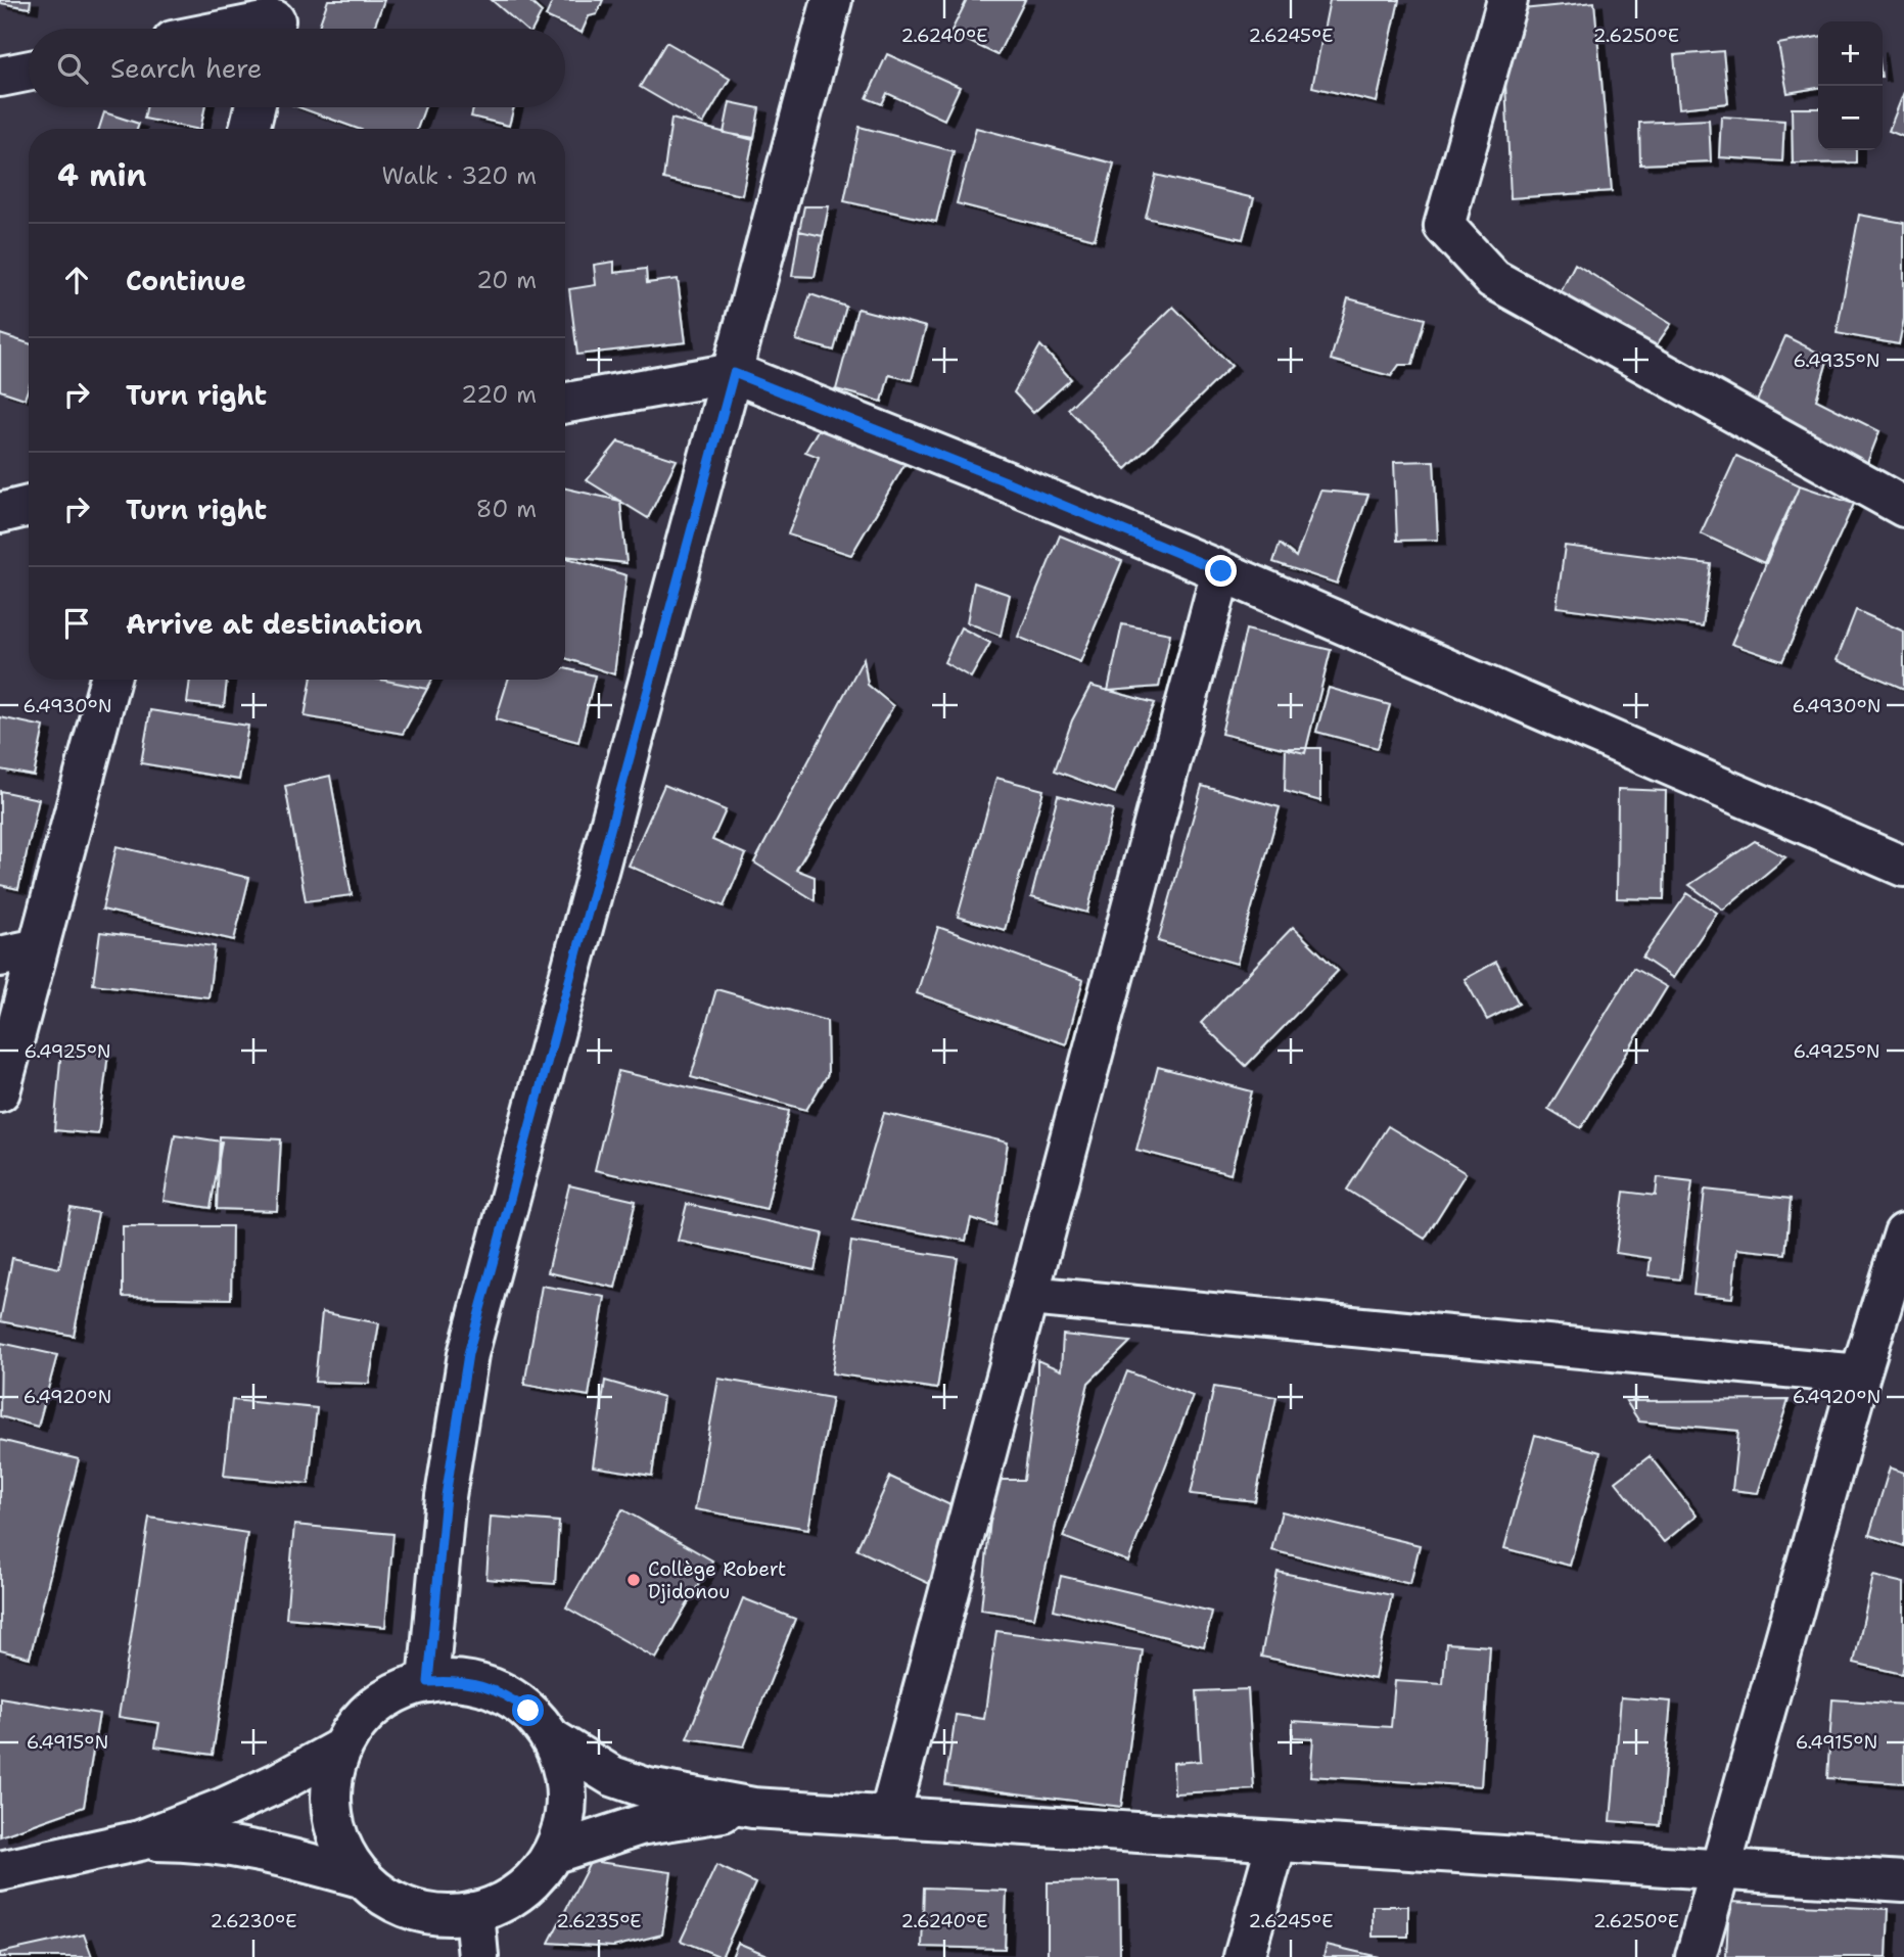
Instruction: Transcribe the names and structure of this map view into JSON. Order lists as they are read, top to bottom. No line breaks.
{"places":["Collège Robert Djidonou"],"page":{"map_buttons":["+","−"],"search":"Search here","heading":["4 min","Walk · 320 m"],"list":[["Continue","20 m"],["Turn right","220 m"],["Turn right","80 m"],"Arrive at destination"]},"coordinates":["2.6240°E","2.6245°E","2.6250°E","6.4935°N","6.4930°N","6.4925°N","6.4920°N","6.4915°N","2.6230°E","2.6235°E"]}
